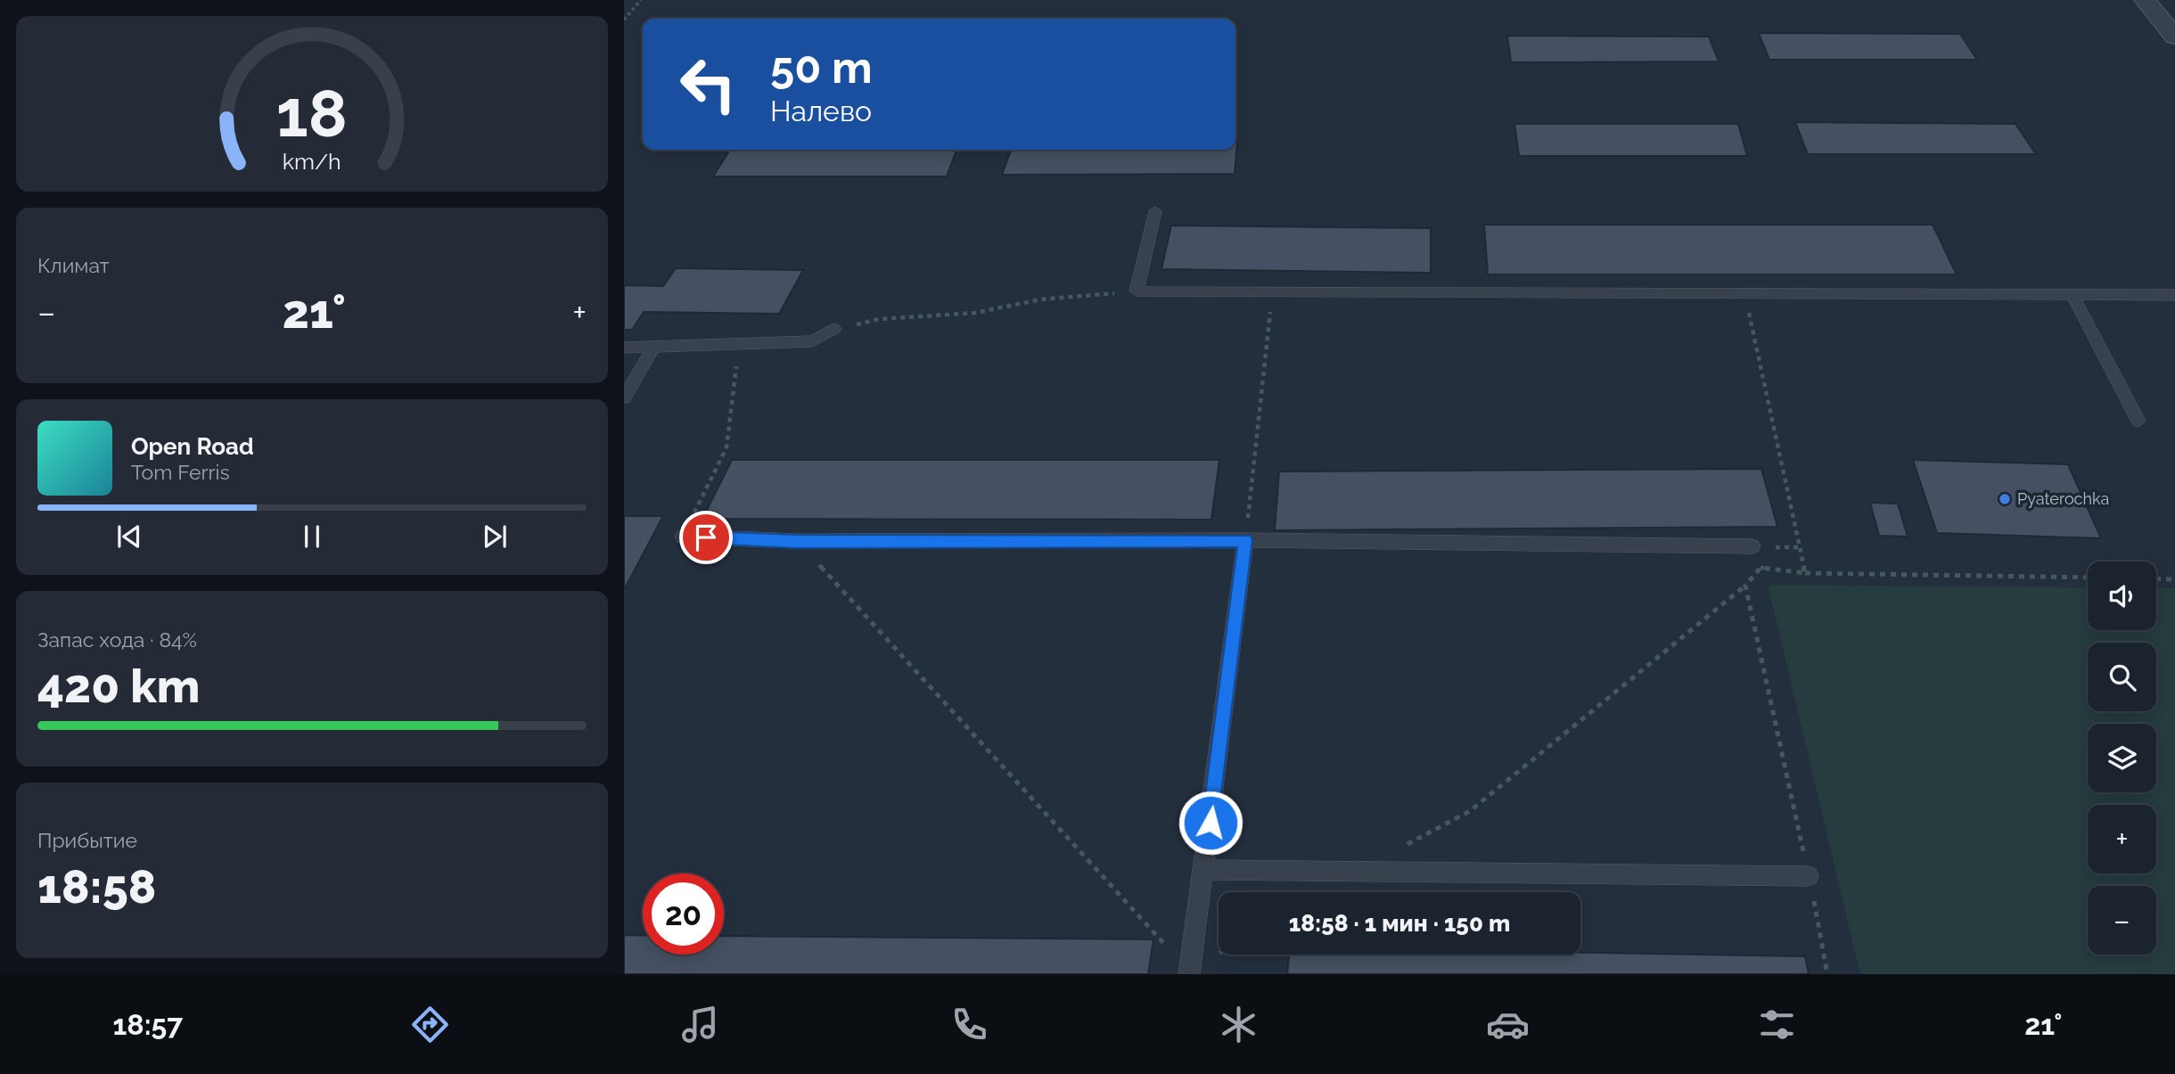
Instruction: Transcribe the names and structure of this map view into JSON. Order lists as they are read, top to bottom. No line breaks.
{"places":["Pyaterochka"],"page":{"turn":["50 m","Налево"],"tile":["Климат",["Запас хода · 84%","420 km"],["Прибытие","18:58"]],"heat":["−","21°","+"],"song":["Open Road","Tom Ferris"],"map_buttons":["+","−"],"limit":"20","trip":"18:58 · 1 мин · 150 m","tabs":["18:57","21°"],"gauge":["18","km/h"]}}
